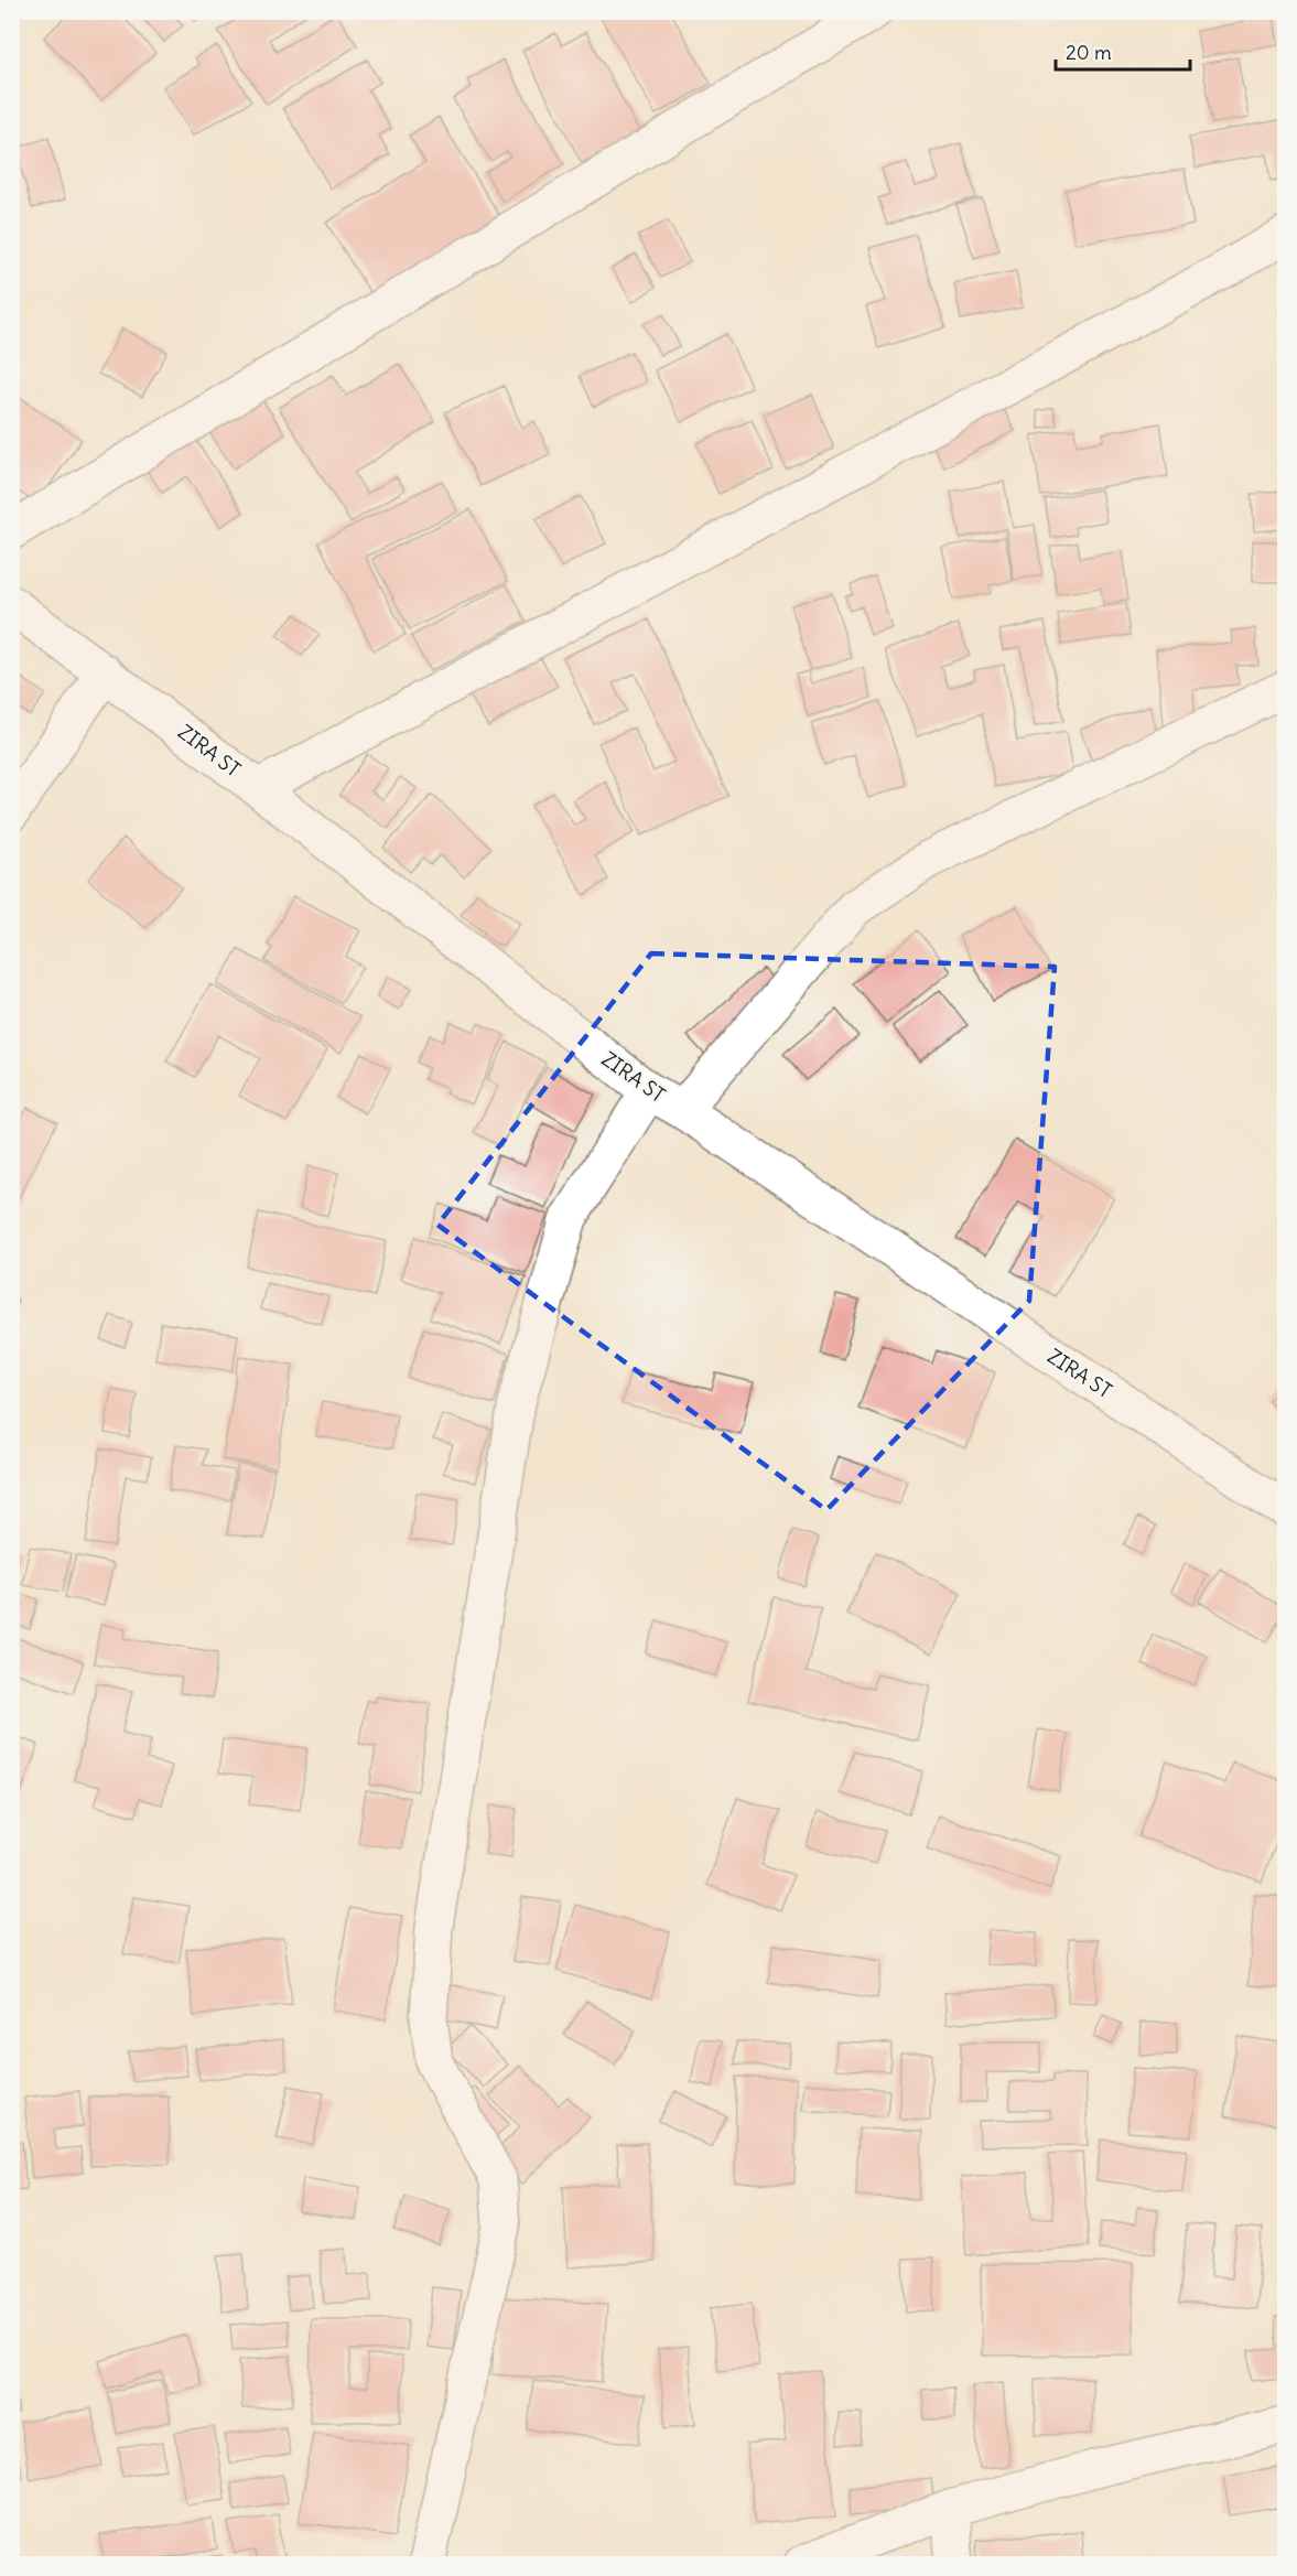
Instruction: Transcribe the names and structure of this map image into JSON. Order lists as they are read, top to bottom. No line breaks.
{"streets":{"street":["ZIRA ST"]},"scale_bar":"20 m"}
